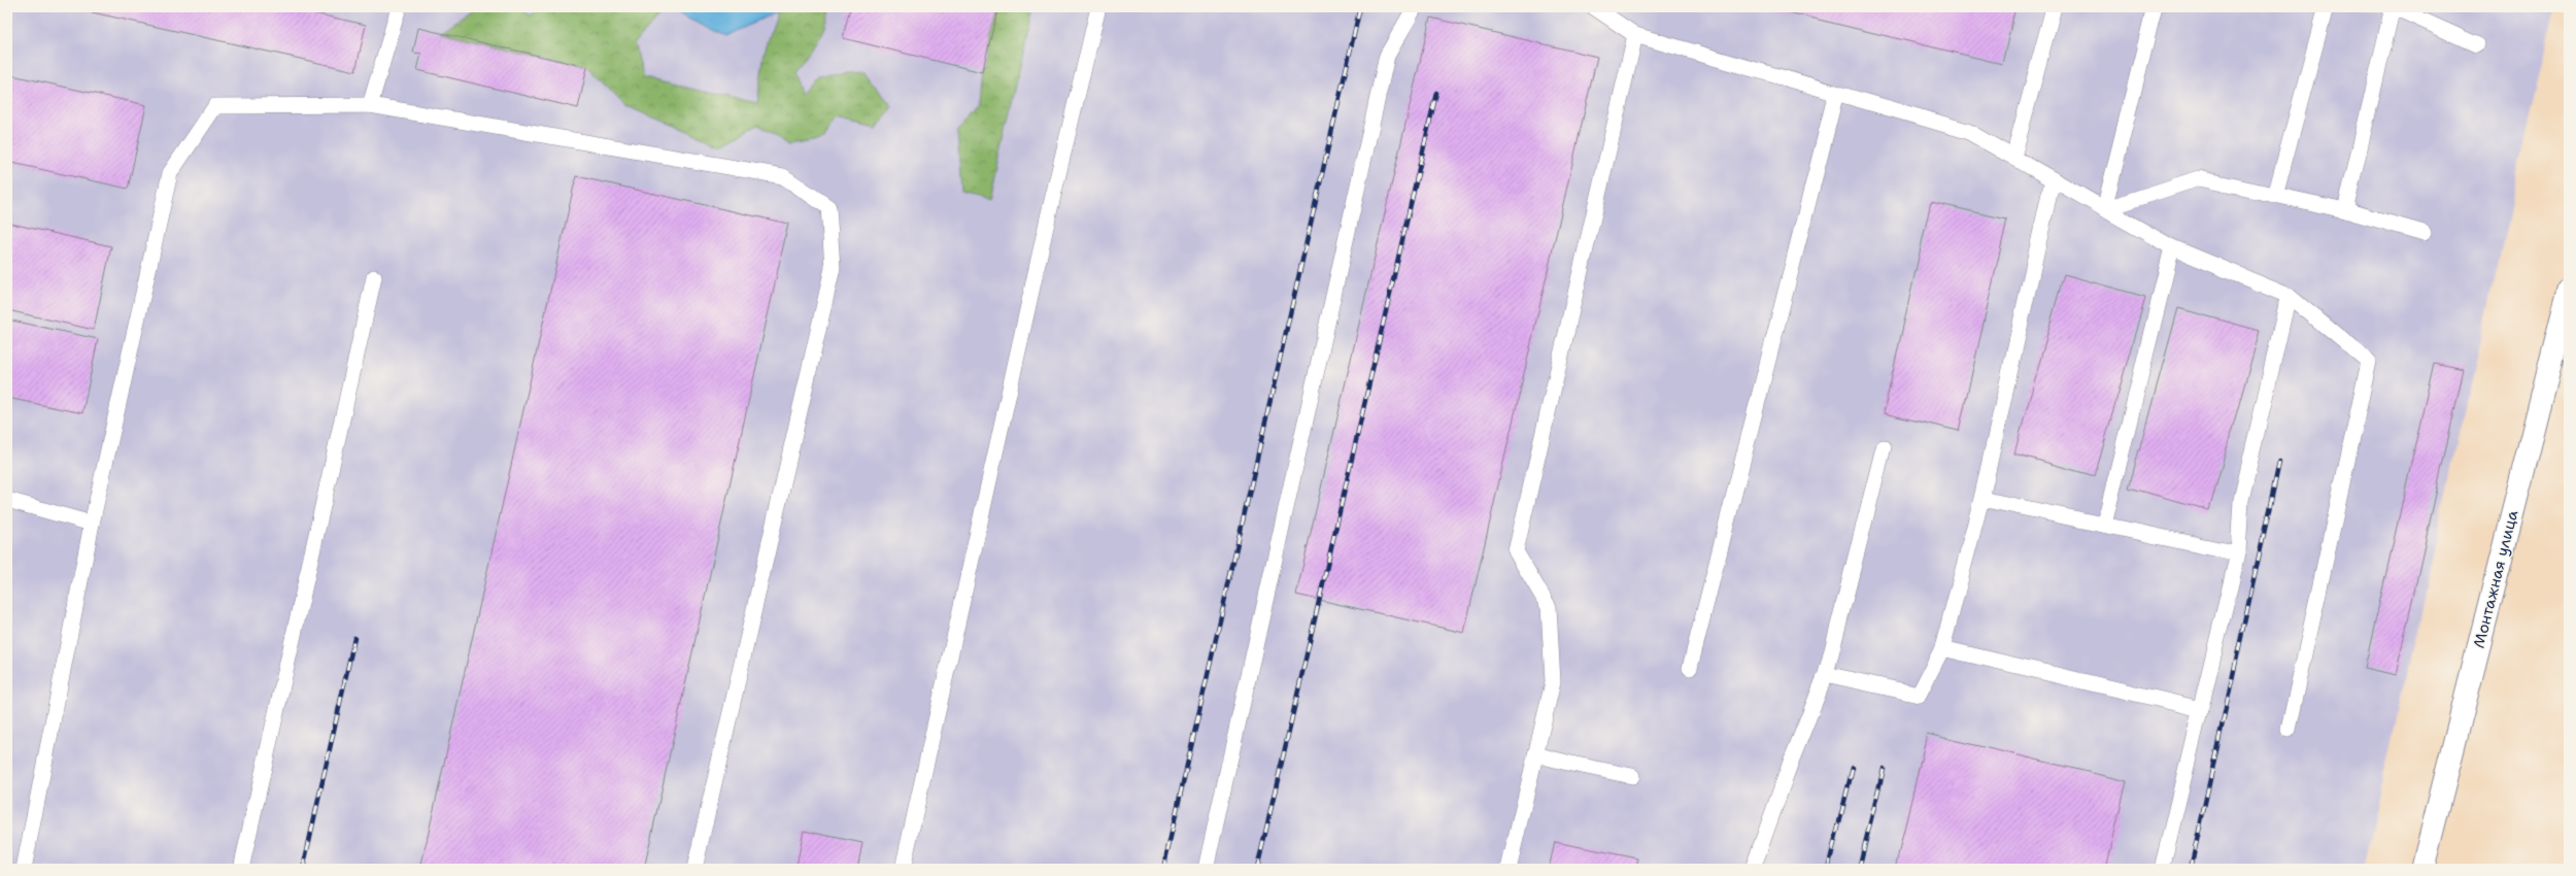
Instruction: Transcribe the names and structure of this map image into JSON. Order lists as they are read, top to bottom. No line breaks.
{"streets":{"street":["Монтажная улица"]}}
